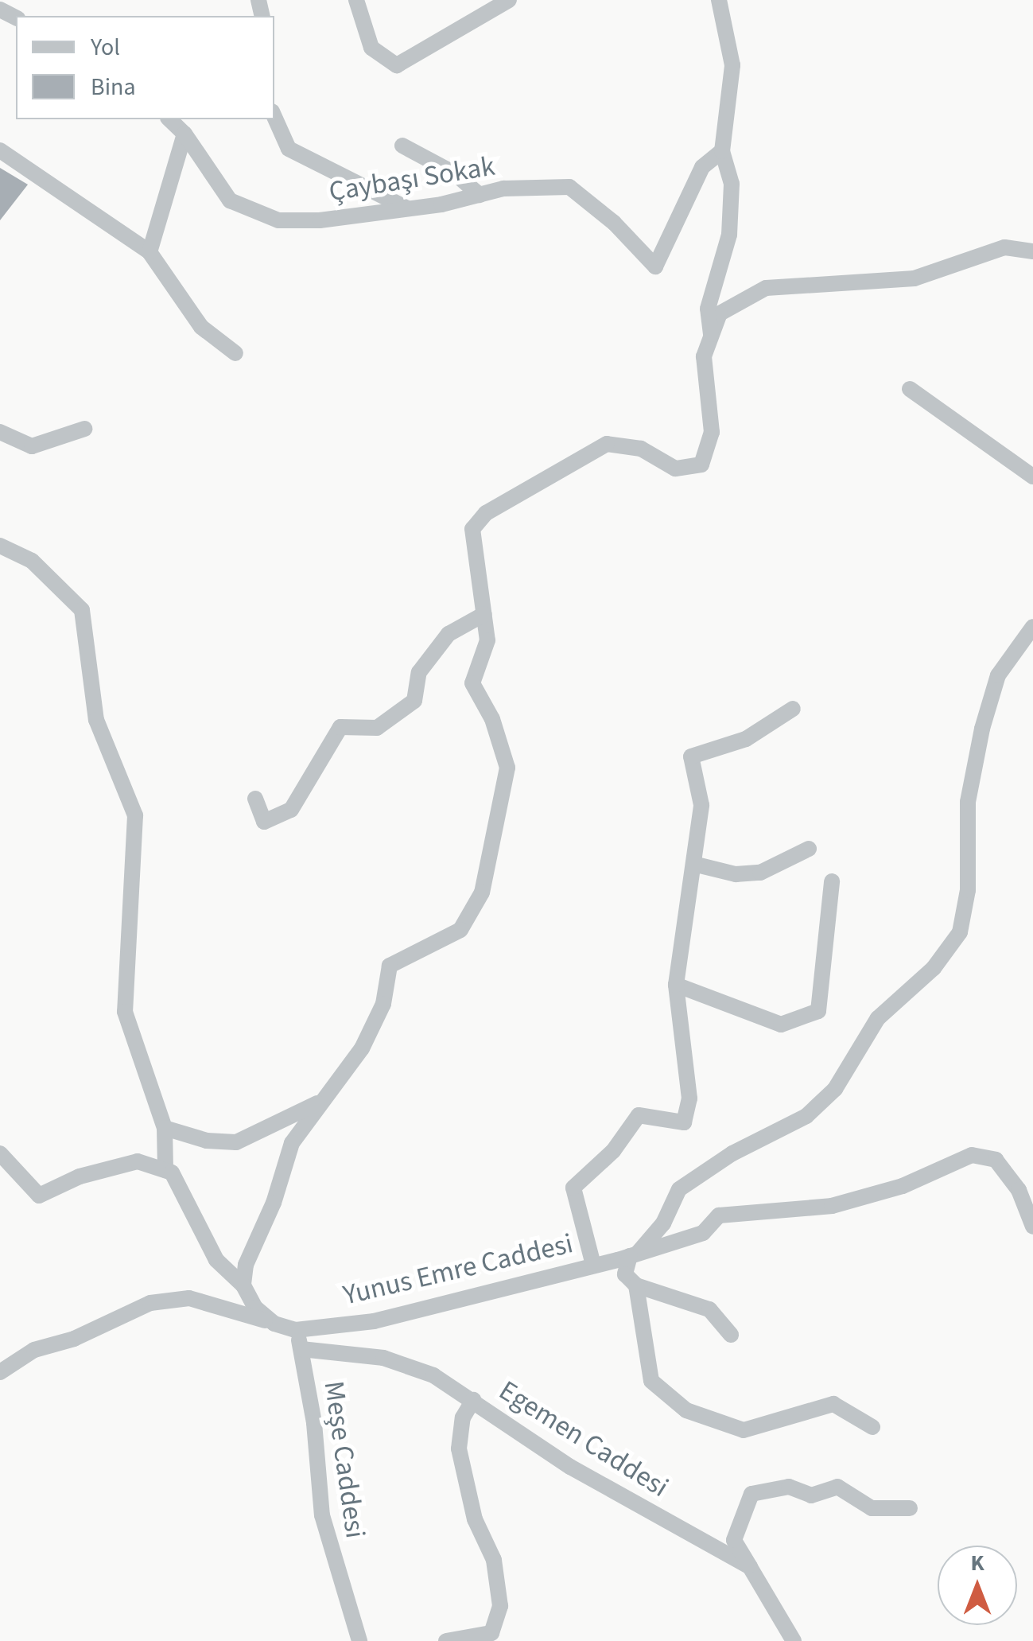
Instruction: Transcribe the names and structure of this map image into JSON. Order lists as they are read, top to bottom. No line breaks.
{"streets":{"street":["Çaybaşı Sokak","Yunus Emre Caddesi","Egemen Caddesi","Meşe Caddesi"]},"crossings":[["Yunus Emre Caddesi","Meşe Caddesi"],["Egemen Caddesi","Meşe Caddesi"]],"legend":["Yol","Bina"],"north":"top"}
